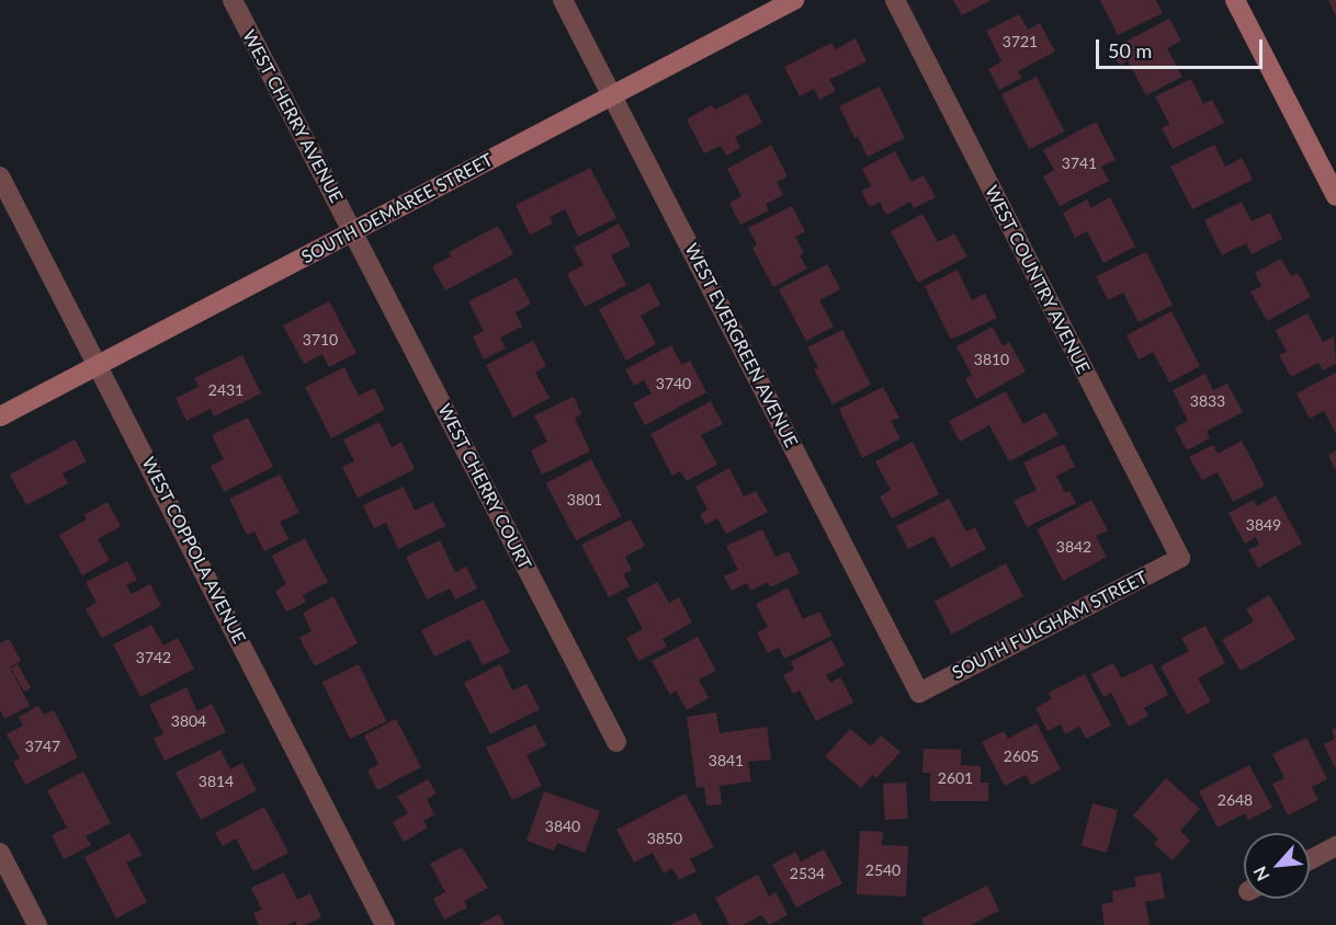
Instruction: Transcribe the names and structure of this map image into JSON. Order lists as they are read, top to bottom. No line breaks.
{"streets":{"main road":["SOUTH DEMAREE STREET"],"street":["WEST CHERRY AVENUE","WEST COUNTRY AVENUE","WEST EVERGREEN AVENUE","WEST CHERRY COURT","WEST COPPOLA AVENUE","SOUTH FULGHAM STREET"]},"crossings":[["WEST CHERRY AVENUE","SOUTH DEMAREE STREET"],["WEST CHERRY AVENUE","WEST CHERRY COURT"],["SOUTH DEMAREE STREET","WEST EVERGREEN AVENUE"],["SOUTH DEMAREE STREET","WEST CHERRY COURT"],["SOUTH DEMAREE STREET","WEST COPPOLA AVENUE"],["WEST COUNTRY AVENUE","SOUTH FULGHAM STREET"],["WEST EVERGREEN AVENUE","SOUTH FULGHAM STREET"]],"house_numbers":["3721","3741","3710","3810","3740","2431","3833","3801","3849","3842","3742","3804","3747","2605","3841","2601","3814","2648","3840","3850","2540","2534"],"scale_bar":"50 m","north":"bottom left"}
